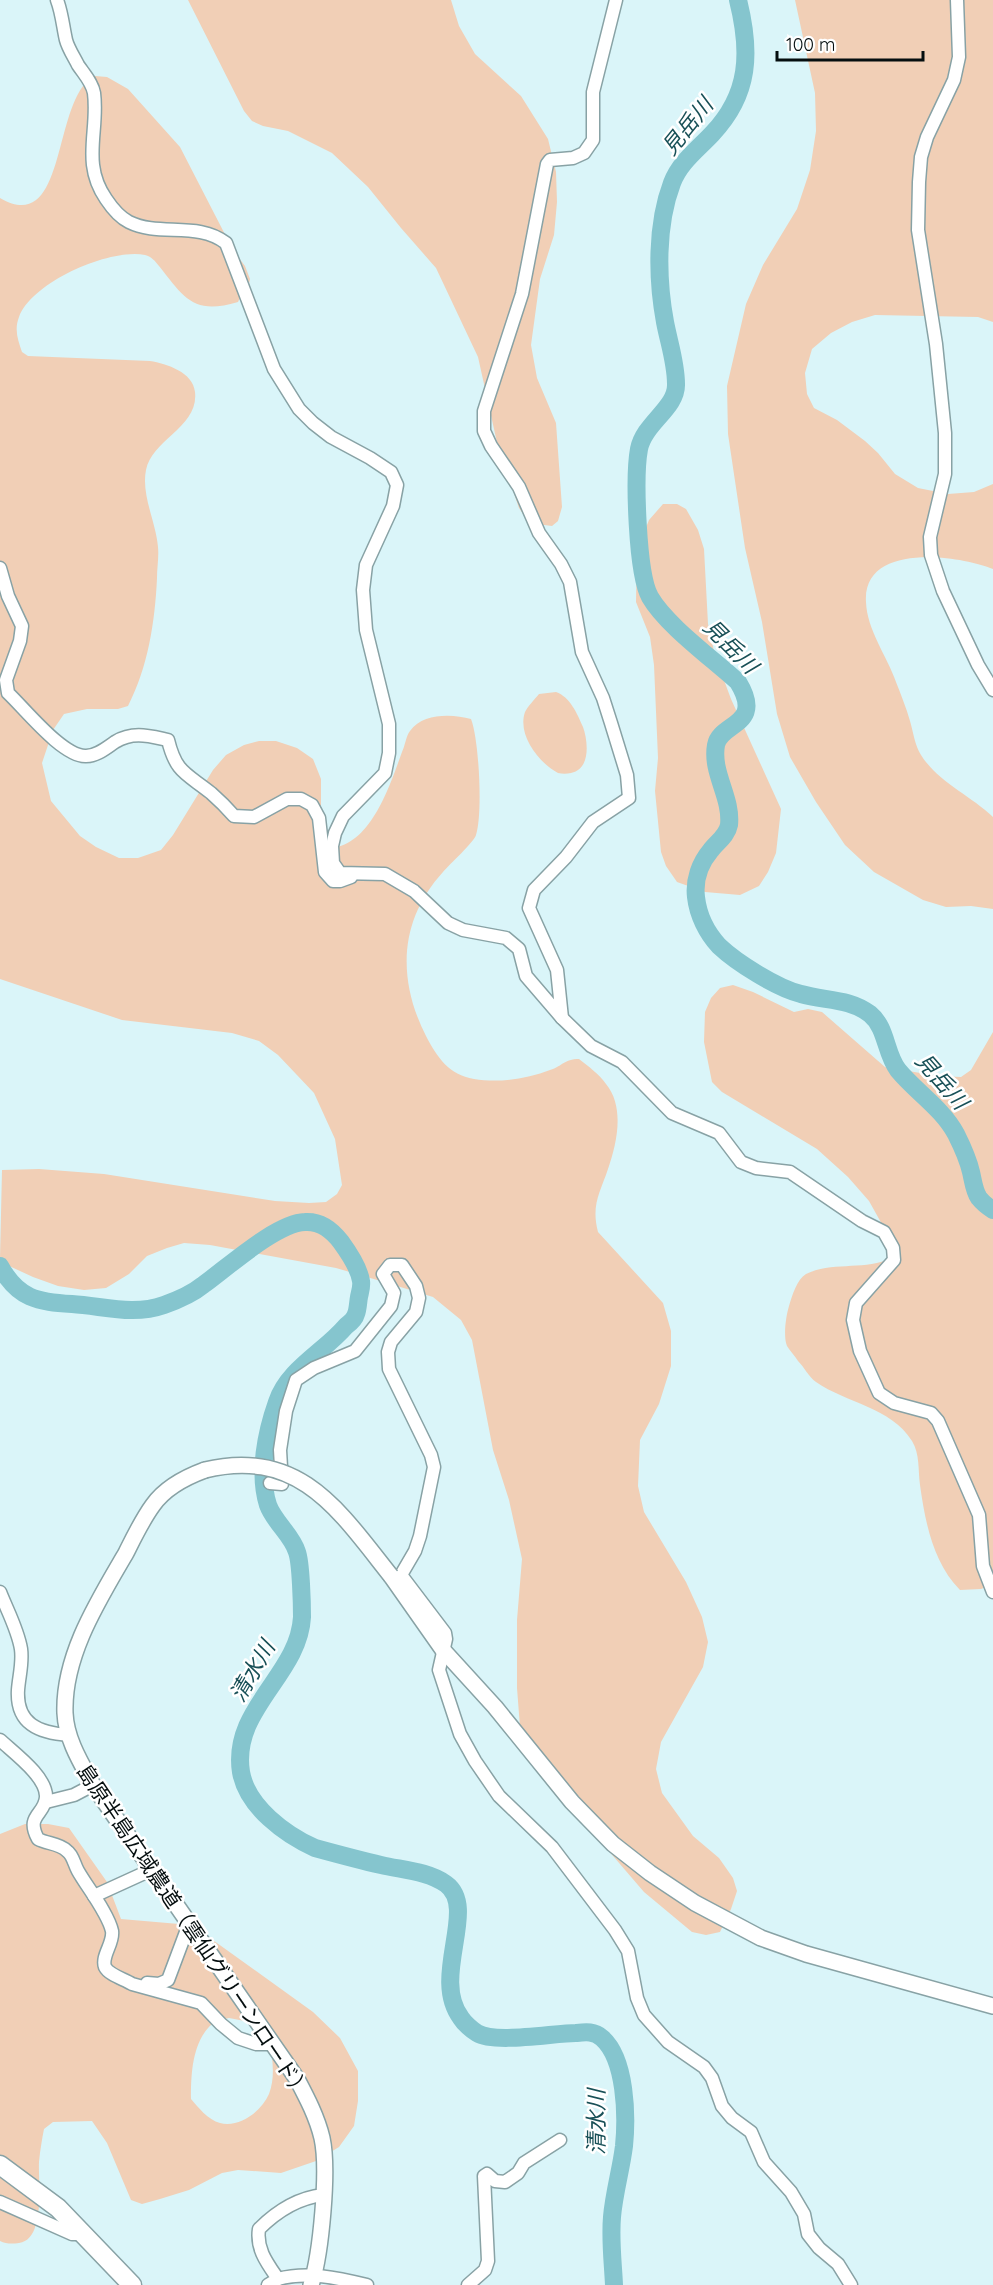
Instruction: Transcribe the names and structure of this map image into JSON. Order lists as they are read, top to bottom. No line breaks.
{"streets":{"street":["島原半島広域農道（雲仙グリーンロード）"]},"water":["見岳川","清水川"],"scale_bar":"100 m"}
